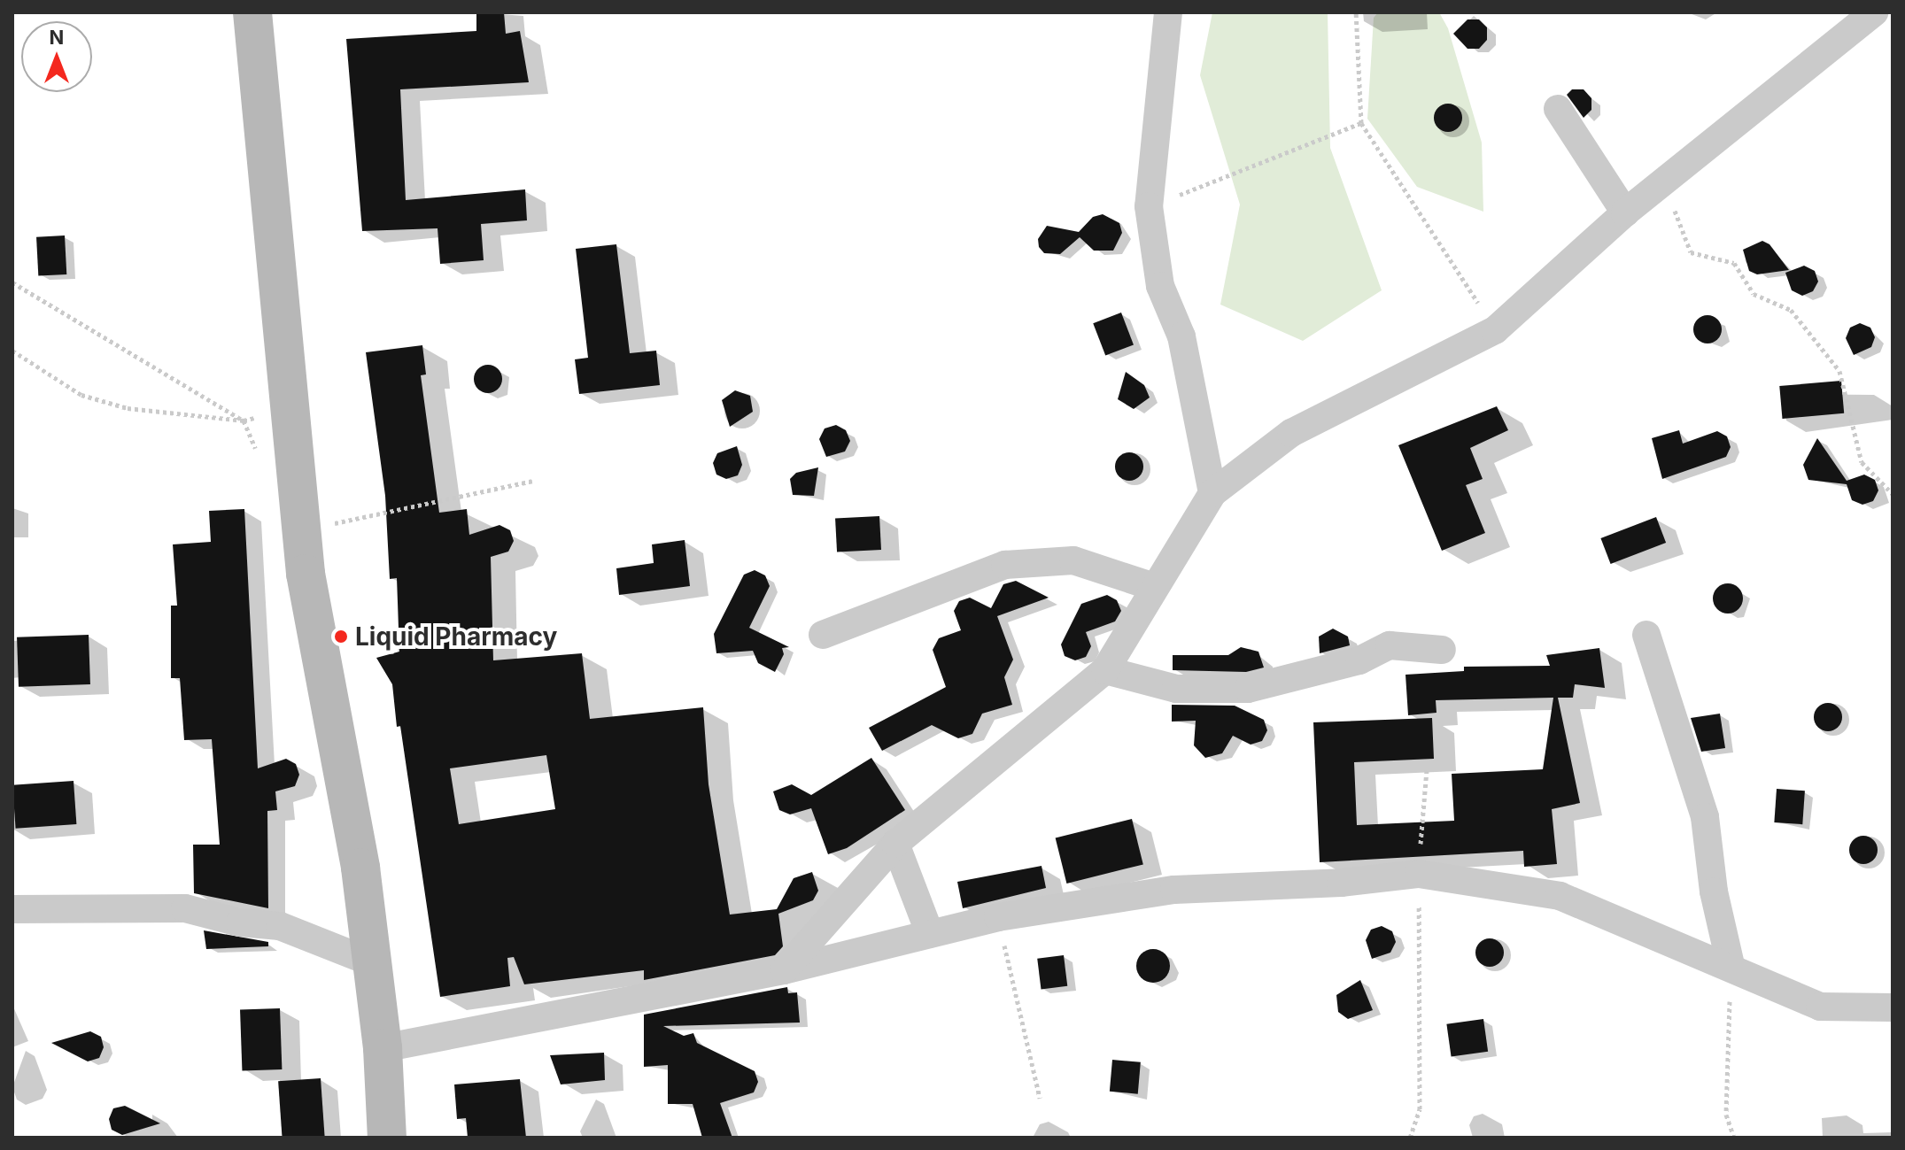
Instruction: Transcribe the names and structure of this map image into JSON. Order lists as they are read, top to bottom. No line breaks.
{"places":["Liquid Pharmacy"],"north":"top"}
